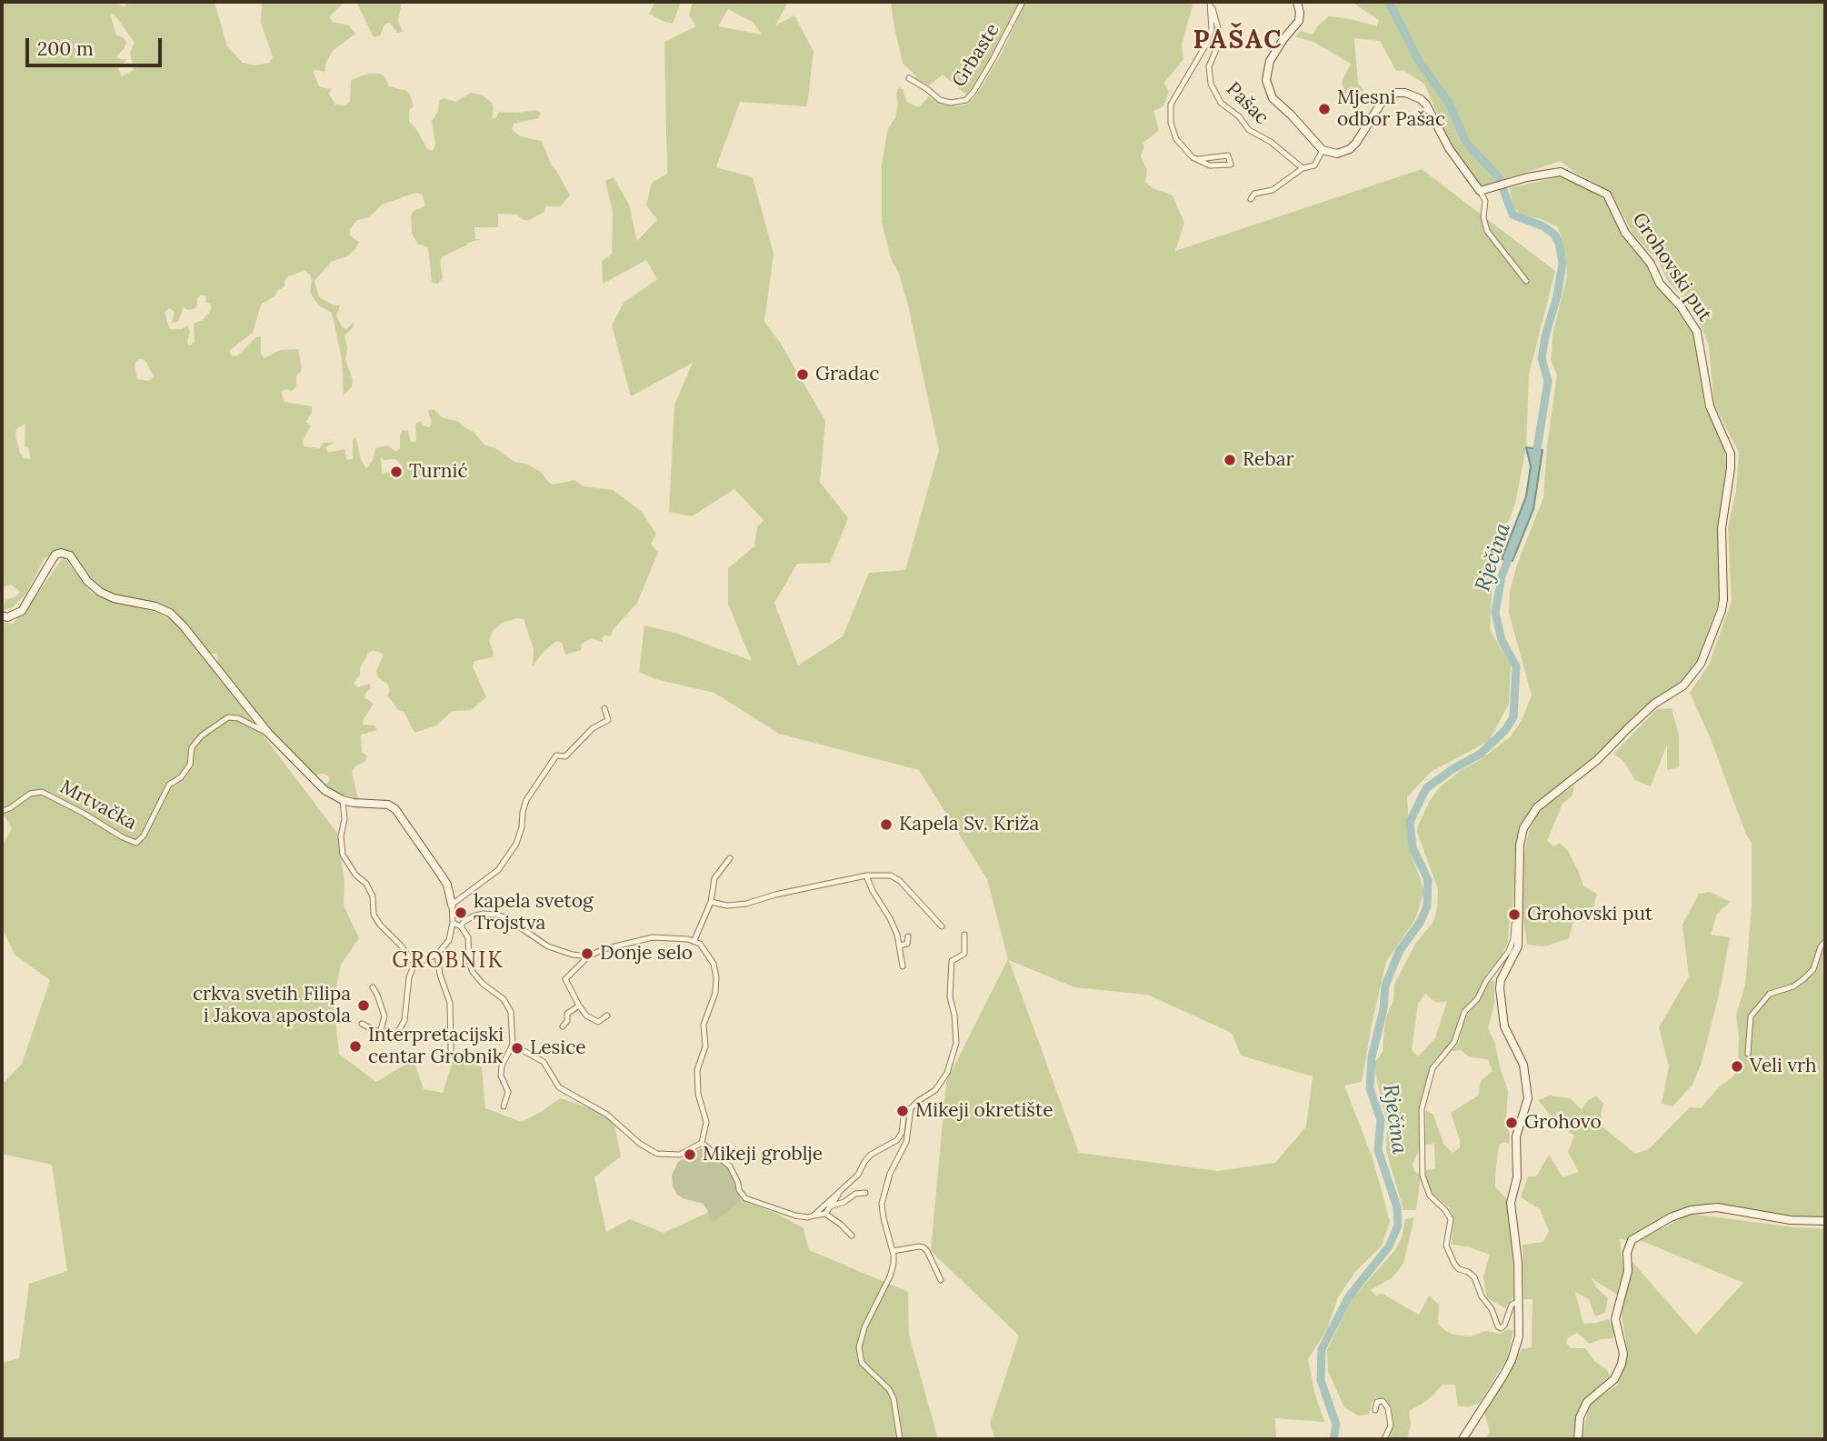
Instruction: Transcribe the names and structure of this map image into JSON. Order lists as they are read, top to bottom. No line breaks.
{"streets":{"main road":["Grohovski put"],"street":["Grbaste","Pašac","Mrtvačka"]},"districts":["PAŠAC","GROBNIK"],"water":["Rječina"],"places":["Mjesni odbor Pašac","Gradac","Rebar","Turnić","Kapela Sv. Križa","kapela svetog Trojstva","Grohovski put","Donje selo","crkva svetih Filipa i Jakova apostola","Interpretacijski centar Grobnik","Lesice","Veli vrh","Mikeji okretište","Grohovo","Mikeji groblje"],"scale_bar":"200 m"}
